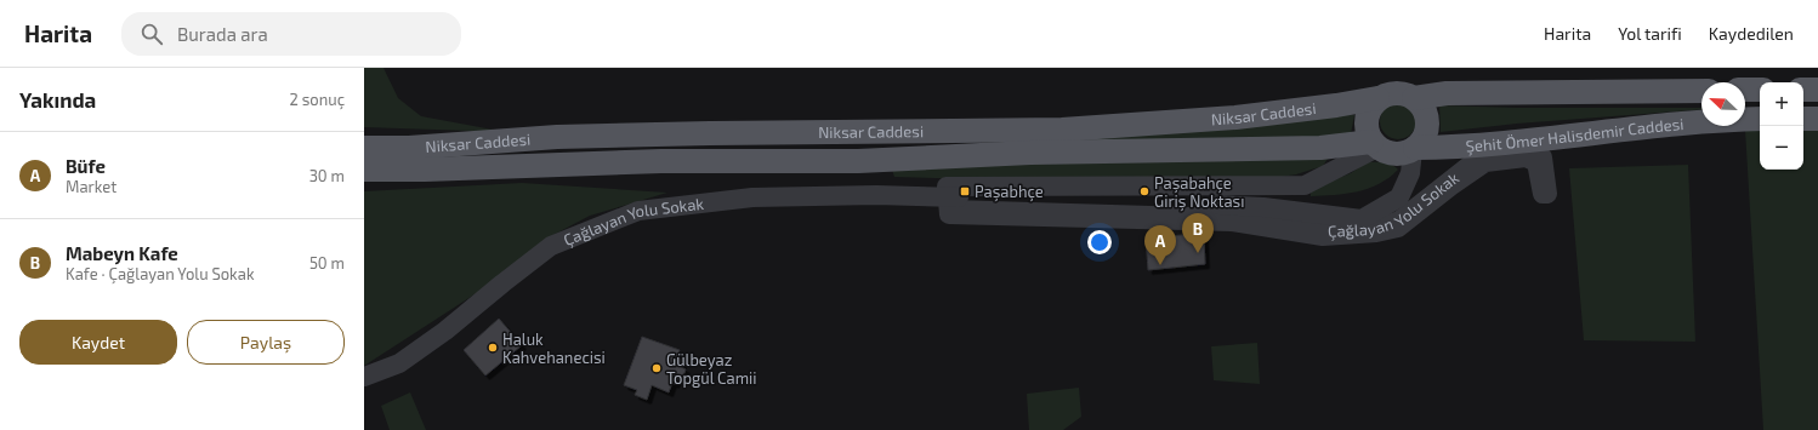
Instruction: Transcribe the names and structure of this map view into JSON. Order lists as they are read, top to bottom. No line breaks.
{"streets":{"main road":["Niksar Caddesi","Şehit Ömer Halisdemir Caddesi"],"street":["Çağlayan Yolu Sokak"]},"crossings":[["Niksar Caddesi","Şehit Ömer Halisdemir Caddesi"],["Niksar Caddesi","Çağlayan Yolu Sokak"],["Şehit Ömer Halisdemir Caddesi","Çağlayan Yolu Sokak"]],"places":{"transit":["Paşabhçe"],"other":["Paşabahçe Giriş Noktası","Haluk Kahvehanecisi","Gülbeyaz Topgül Camii"]},"north":"top left","page":{"header":"Harita","search":"Burada ara","nav":["Harita","Yol tarifi","Kaydedilen"],"heading":["Yakında","2 sonuç"],"map_buttons":["+","−"],"list":[{"mark":"A","name":"Büfe","note":"Market","value":"30 m"},{"mark":"B","name":"Mabeyn Kafe","note":"Kafe · Çağlayan Yolu Sokak","value":"50 m"}],"pins":["B","A"],"buttons":["Kaydet","Paylaş"]}}
